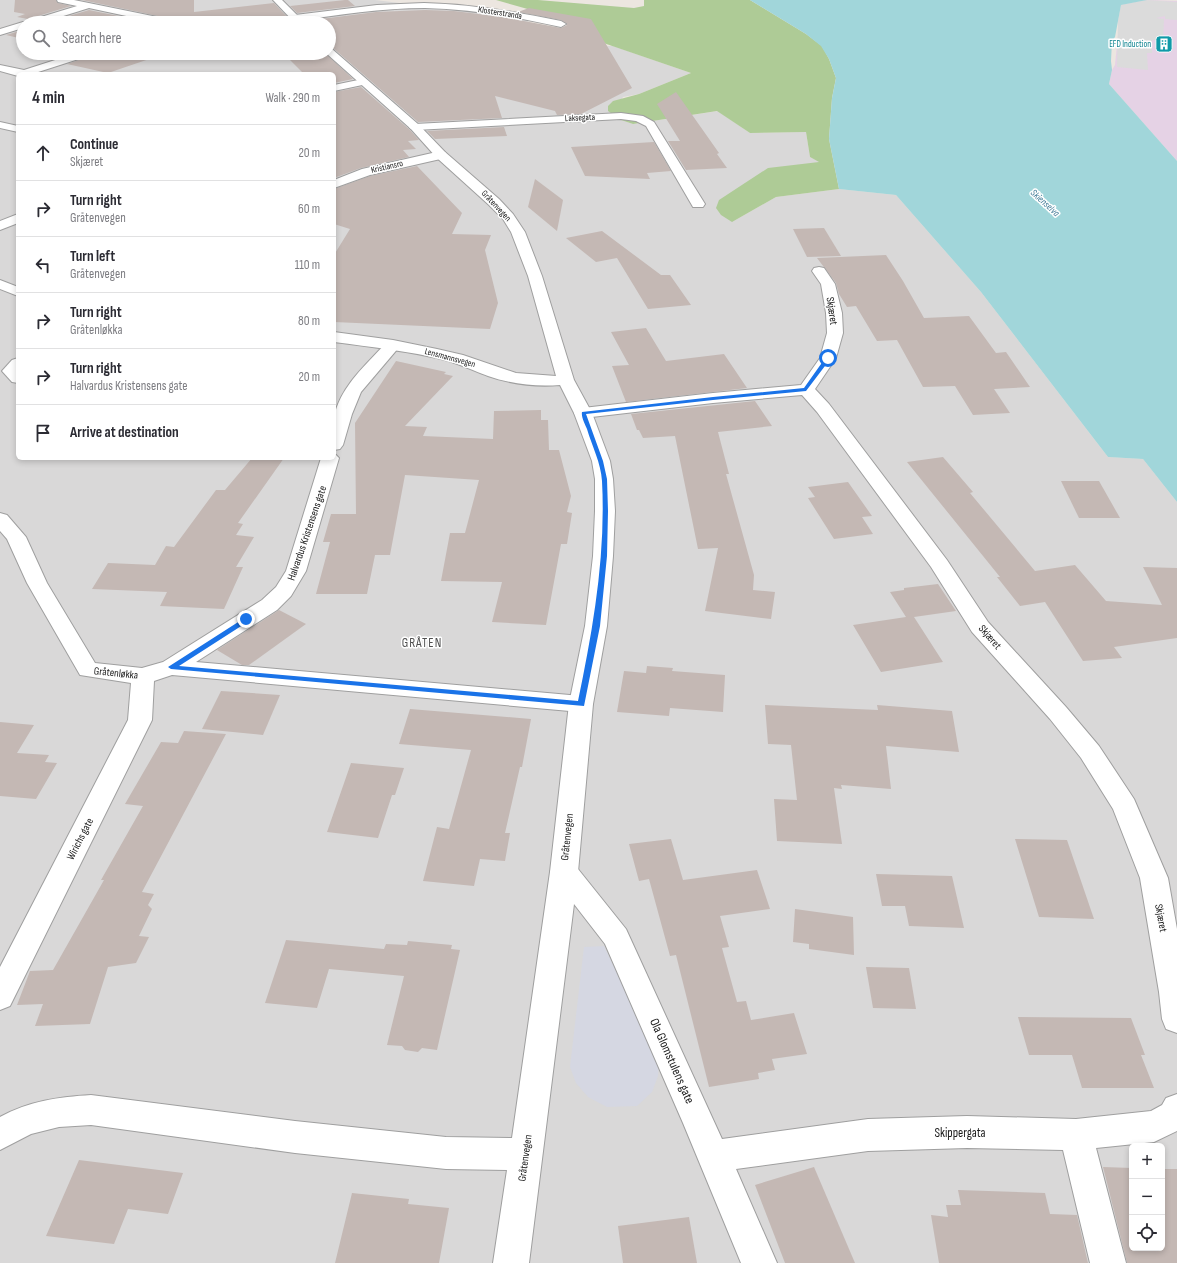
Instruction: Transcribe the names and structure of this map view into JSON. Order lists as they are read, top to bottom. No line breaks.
{"streets":{"street":["Klosterstranda","Laksegata","Kristiansro","Gråtenvegen","Skjæret","Lensmannsvegen","Halvardus Kristensens gate","Gråtenløkka","Wirichs gate","Ola Glomstulens gate","Skippergata"]},"crossings":[["Laksegata","Gråtenvegen"],["Kristiansro","Gråtenvegen"],["Gråtenvegen","Lensmannsvegen"],["Gråtenvegen","Gråtenløkka"],["Gråtenvegen","Ola Glomstulens gate"],["Halvardus Kristensens gate","Gråtenløkka"],["Gråtenløkka","Wirichs gate"],["Ola Glomstulens gate","Skippergata"]],"districts":["GRÅTEN"],"water":["Skienselva"],"places":{"building":["EFD Induction"]},"page":{"search":"Search here","heading":["4 min","Walk · 290 m"],"list":[["Continue","Skjæret","20 m"],["Turn right","Gråtenvegen","60 m"],["Turn left","Gråtenvegen","110 m"],["Turn right","Gråtenløkka","80 m"],["Turn right","Halvardus Kristensens gate","20 m"],"Arrive at destination"],"map_buttons":["+","−"]}}
